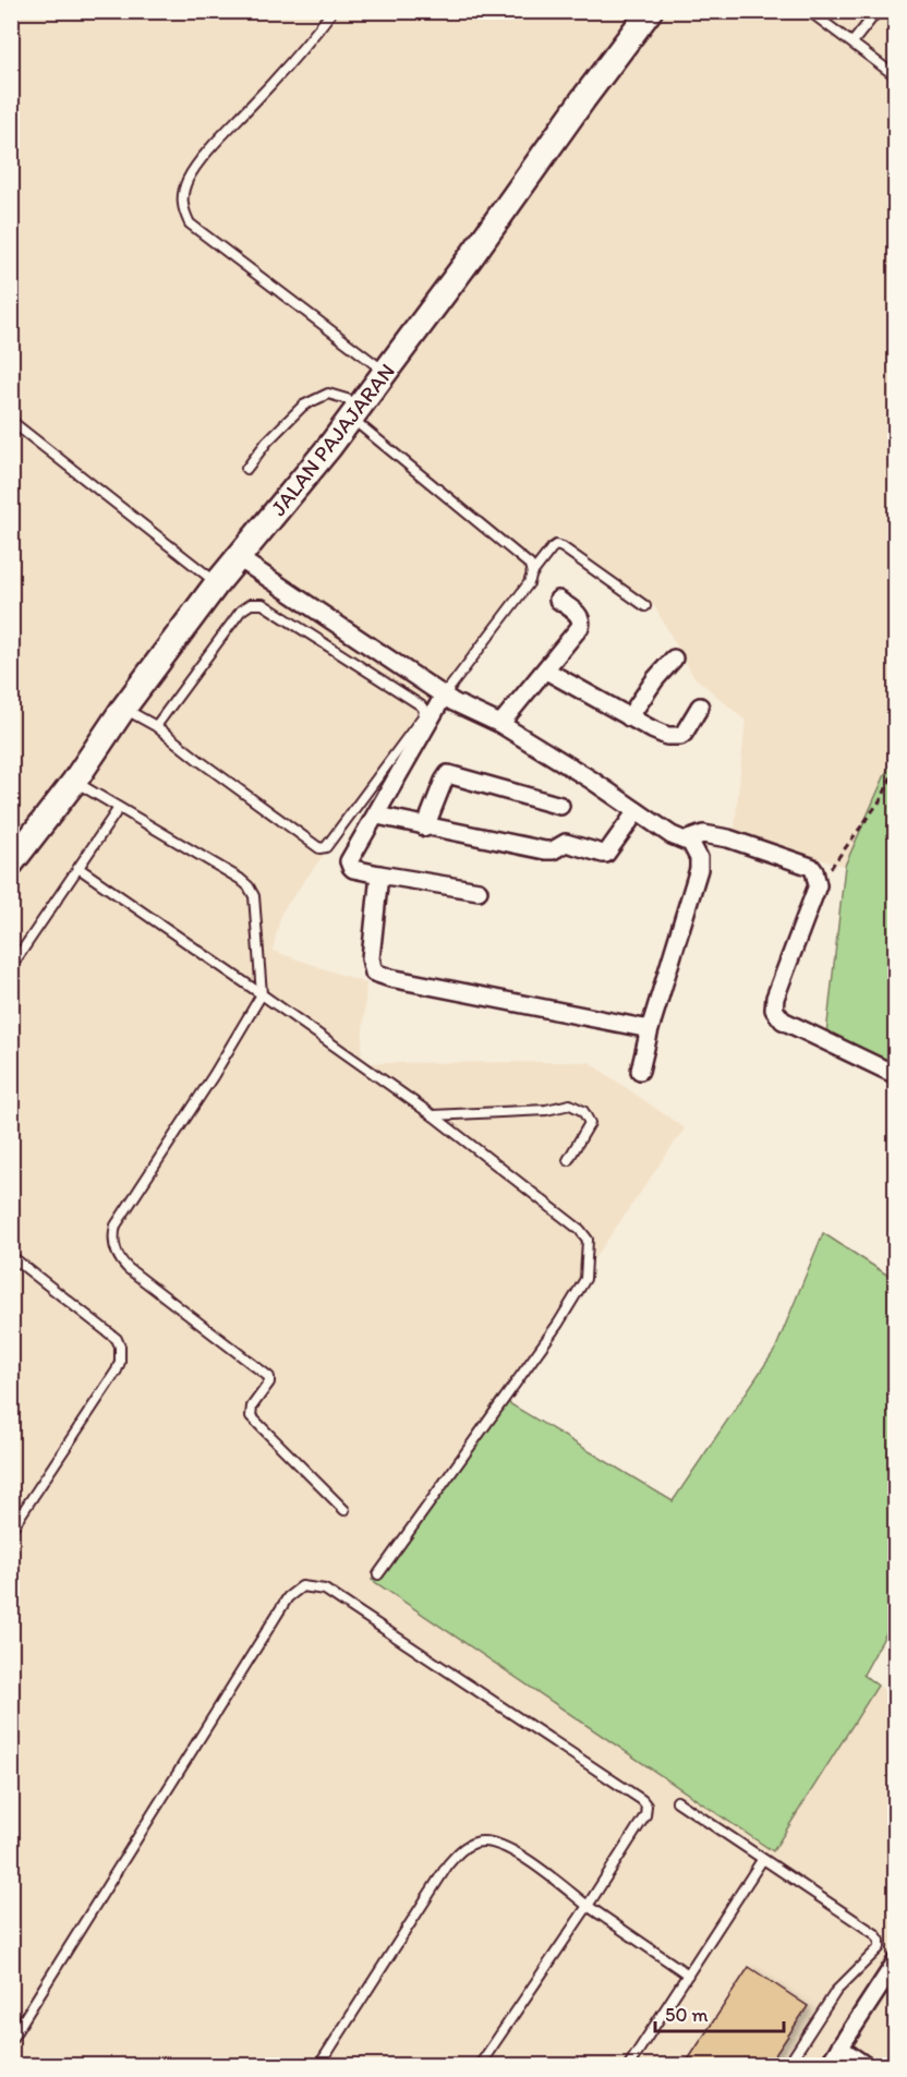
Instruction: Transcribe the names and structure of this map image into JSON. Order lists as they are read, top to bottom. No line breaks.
{"streets":{"main road":["JALAN PAJAJARAN"]},"scale_bar":"50 m"}
